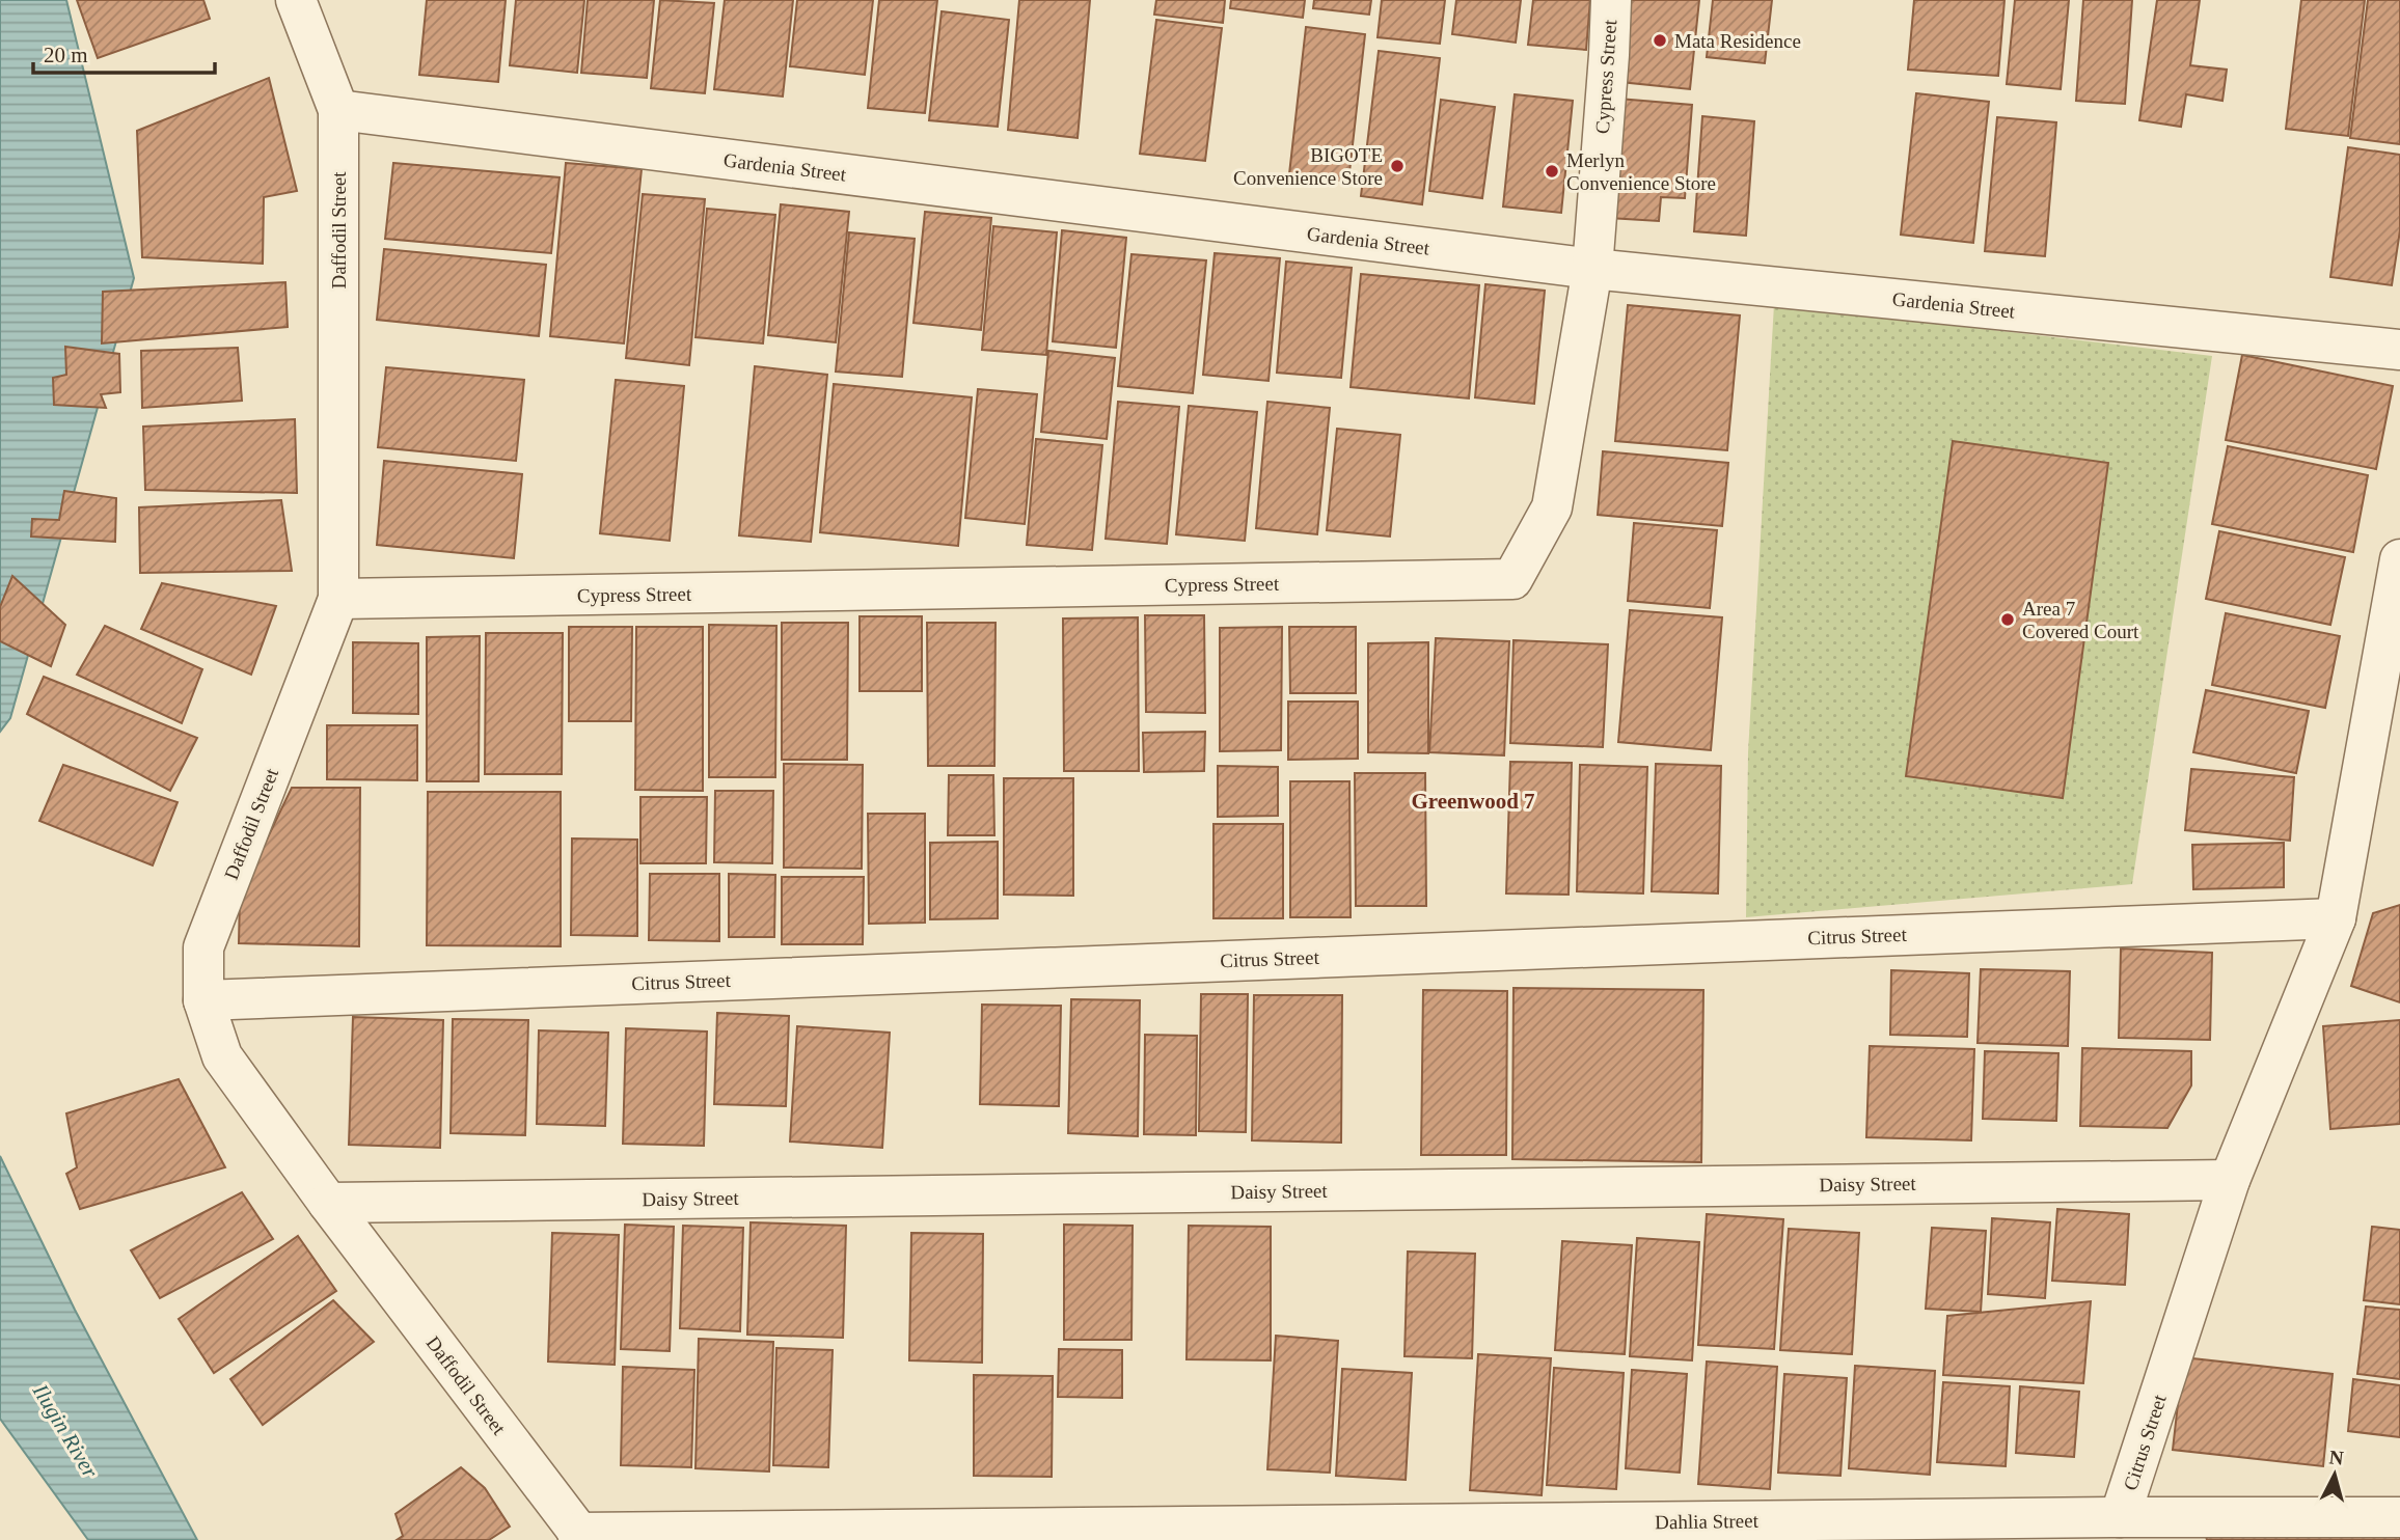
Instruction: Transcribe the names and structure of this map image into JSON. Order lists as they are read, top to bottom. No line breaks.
{"streets":{"street":["Cypress Street","Gardenia Street","Daffodil Street","Citrus Street","Daisy Street","Dahlia Street"]},"crossings":[["Cypress Street","Gardenia Street"],["Cypress Street","Daffodil Street"],["Gardenia Street","Daffodil Street"],["Daffodil Street","Citrus Street"],["Daffodil Street","Daisy Street"],["Daffodil Street","Dahlia Street"],["Citrus Street","Daisy Street"],["Citrus Street","Dahlia Street"]],"districts":["Greenwood 7"],"water":["Ilugin River"],"places":["Mata Residence","BIGOTE Convenience Store","Merlyn Convenience Store","Area 7 Covered Court"],"scale_bar":"20 m","north":"top"}
